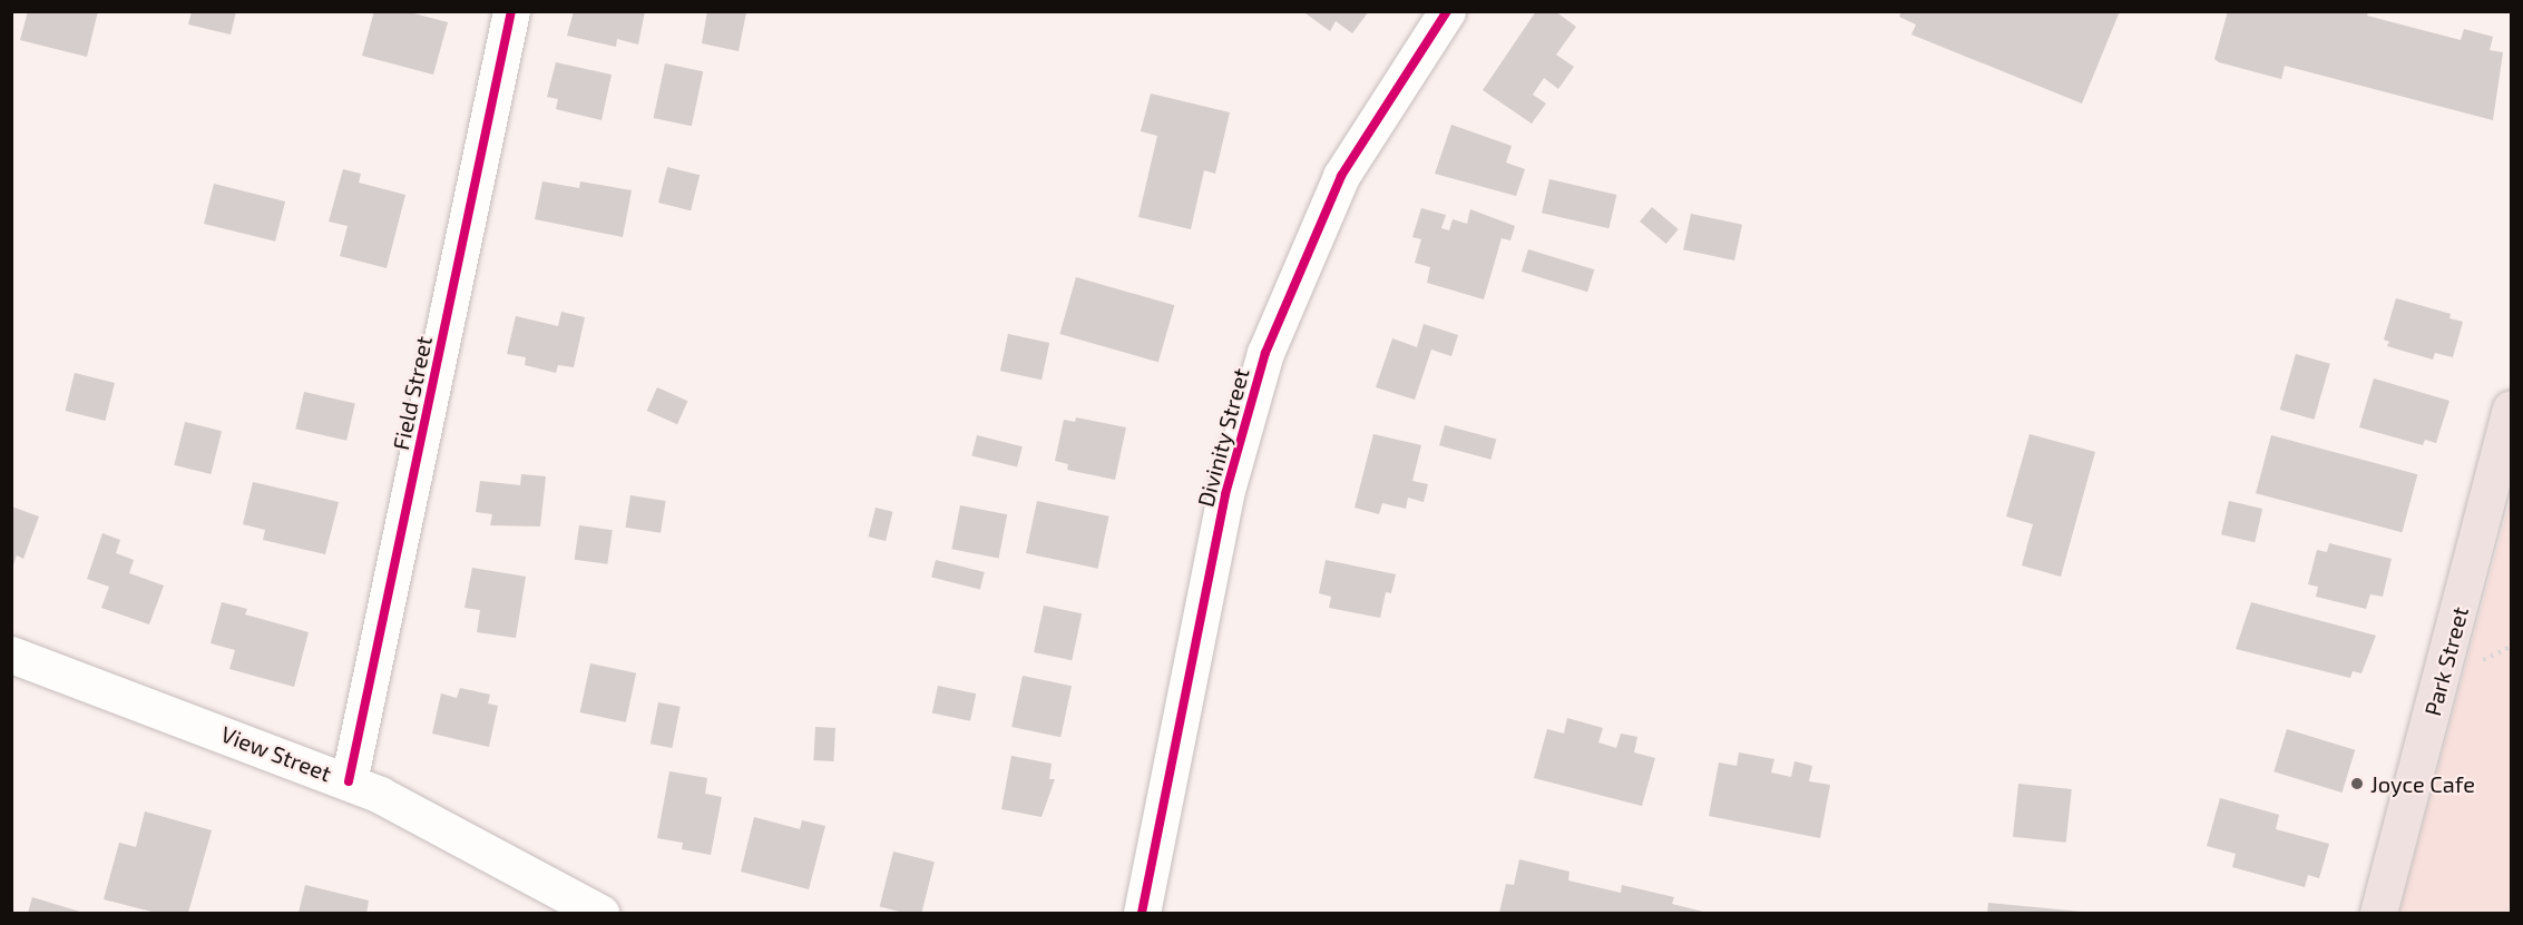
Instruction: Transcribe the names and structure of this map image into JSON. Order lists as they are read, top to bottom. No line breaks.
{"streets":{"highway":["Park Street"],"street":["Field Street","Divinity Street","View Street"]},"crossings":[["Field Street","View Street"]],"places":["Joyce Cafe"]}
